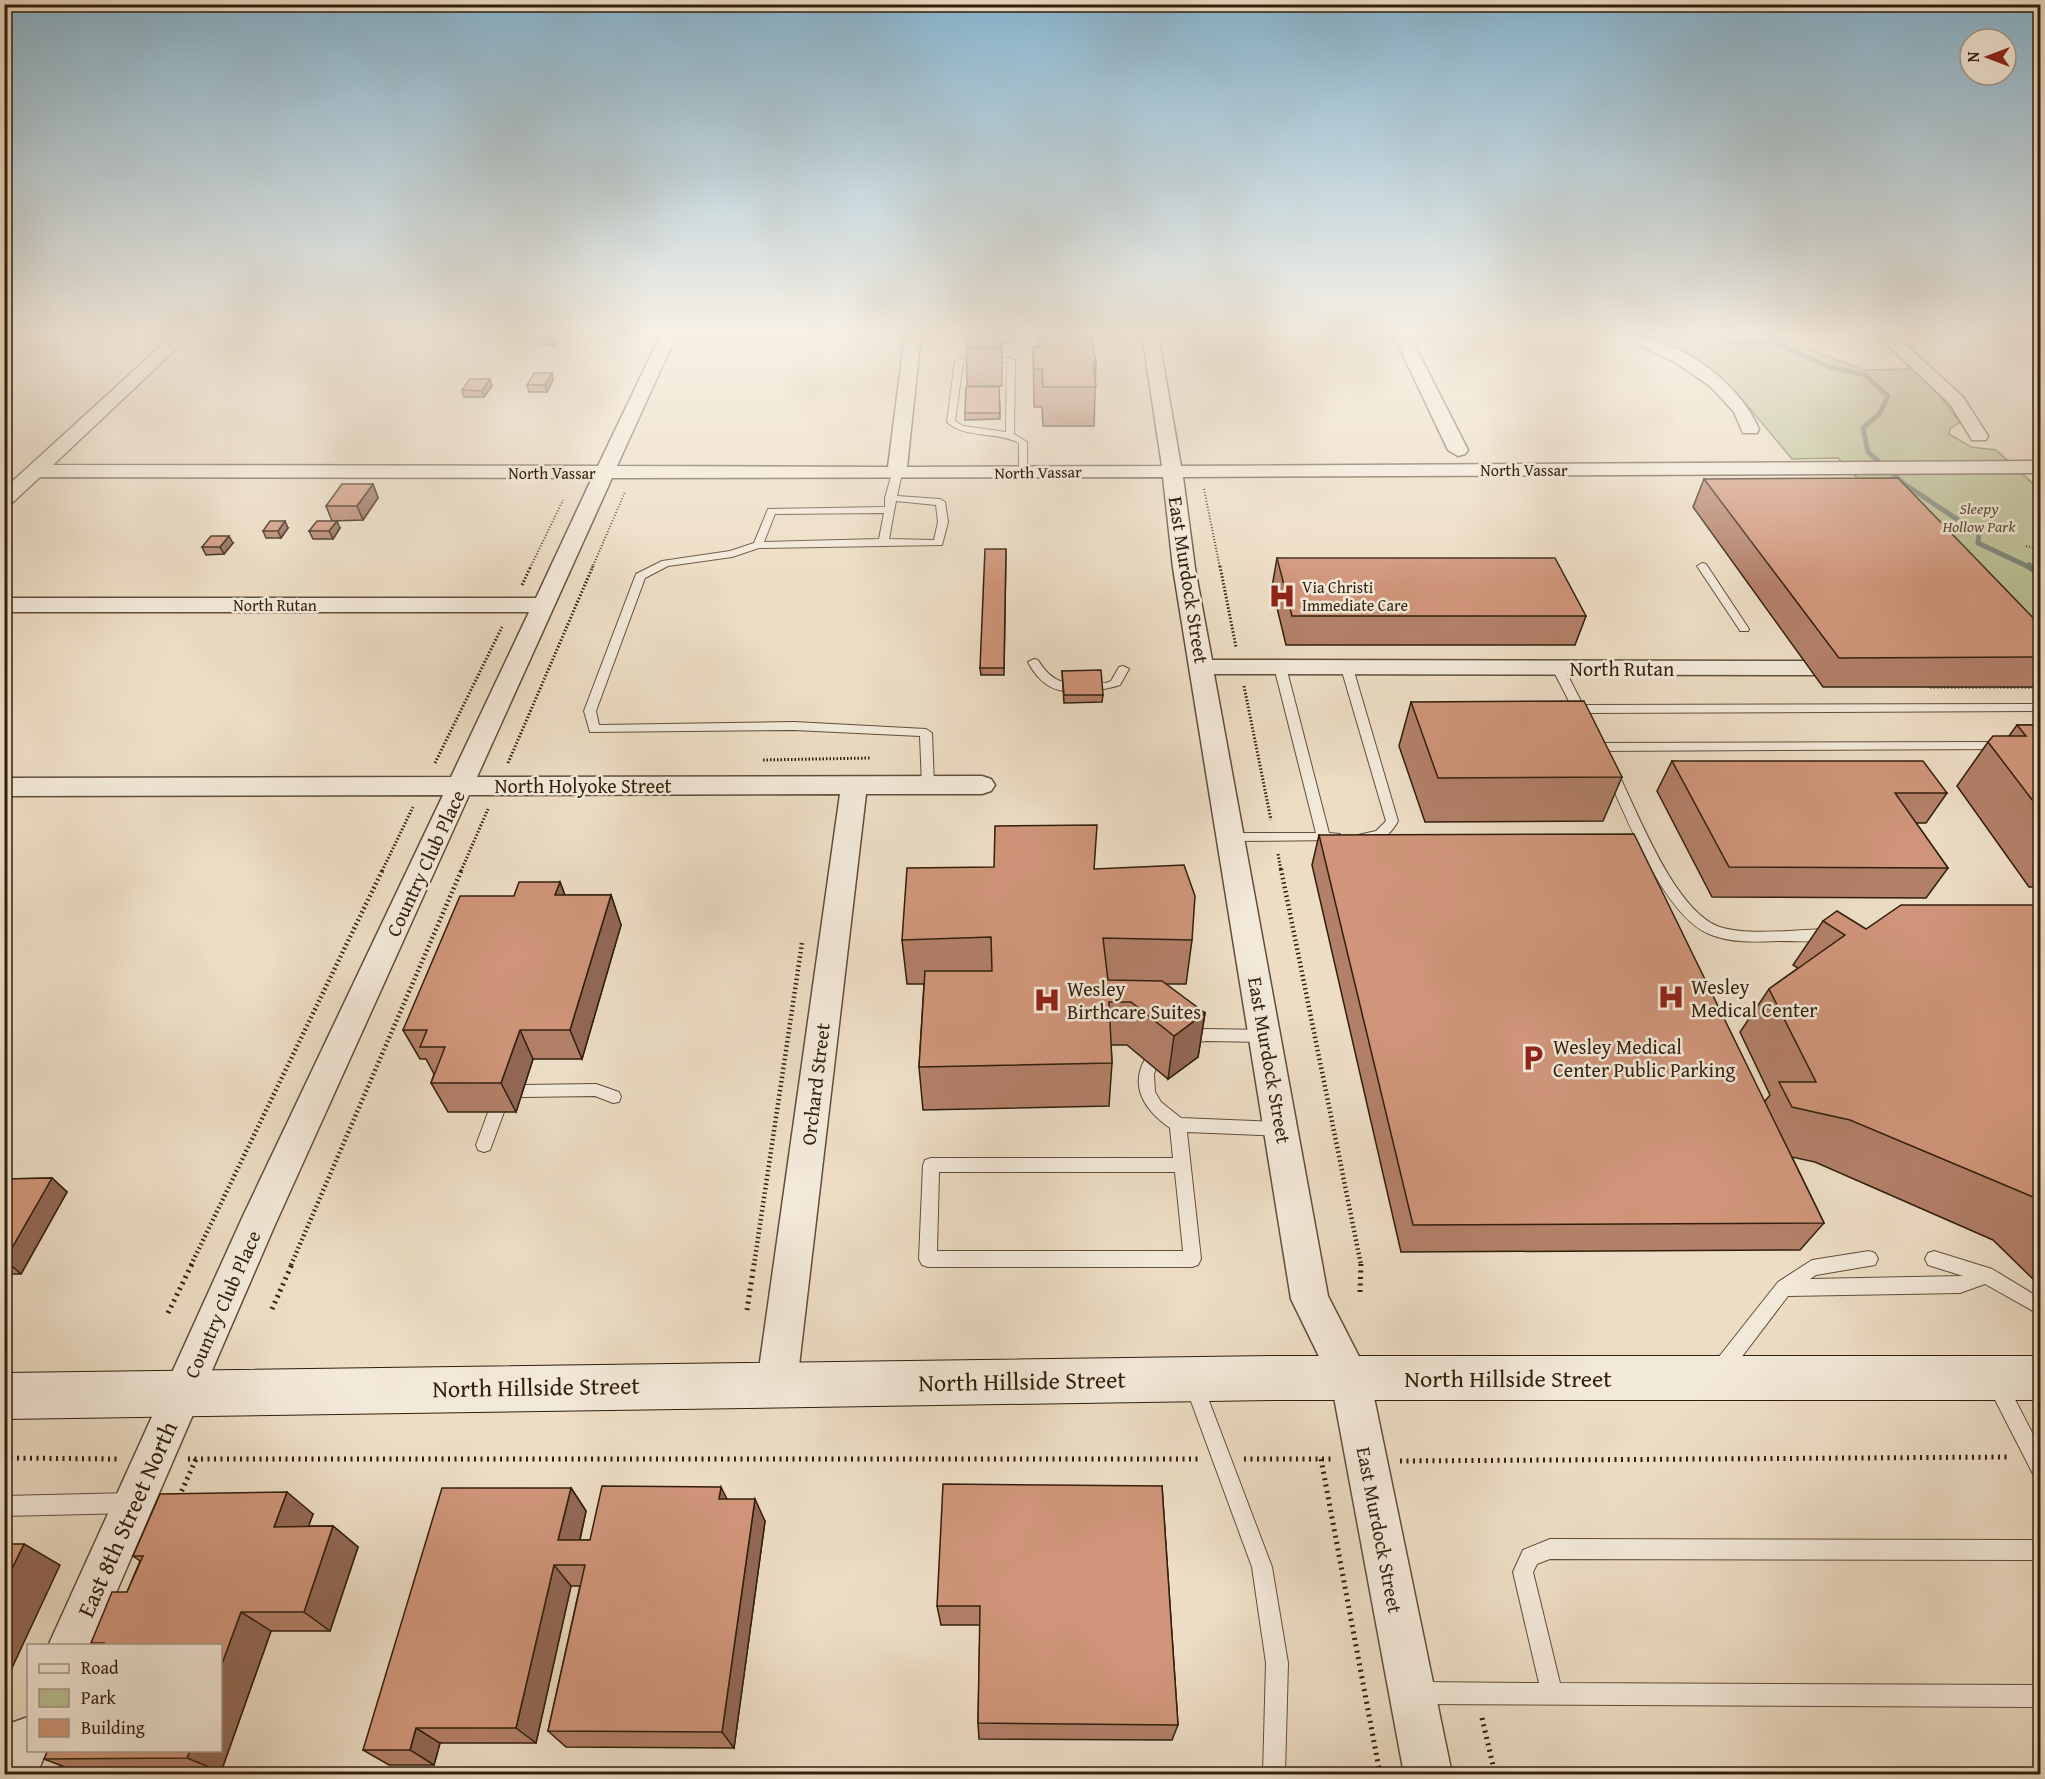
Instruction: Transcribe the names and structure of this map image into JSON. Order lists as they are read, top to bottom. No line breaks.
{"streets":{"main road":["North Hillside Street"],"street":["North Vassar","East Murdock Street","North Rutan","North Holyoke Street","Country Club Place","Orchard Street","East 8th Street North"]},"crossings":[["North Vassar","East Murdock Street"],["North Vassar","Country Club Place"],["East Murdock Street","North Rutan"],["East Murdock Street","North Hillside Street"],["North Rutan","Country Club Place"],["North Holyoke Street","Country Club Place"],["North Holyoke Street","Orchard Street"],["Country Club Place","North Hillside Street"],["Country Club Place","East 8th Street North"],["Orchard Street","North Hillside Street"],["North Hillside Street","East 8th Street North"]],"parks":["Sleepy Hollow Park"],"places":{"hospital":["Via Christi Immediate Care","Wesley Medical Center","Wesley Birthcare Suites"],"parking":["Wesley Medical Center Public Parking"]},"legend":["Road","Park","Building"],"north":"left"}
